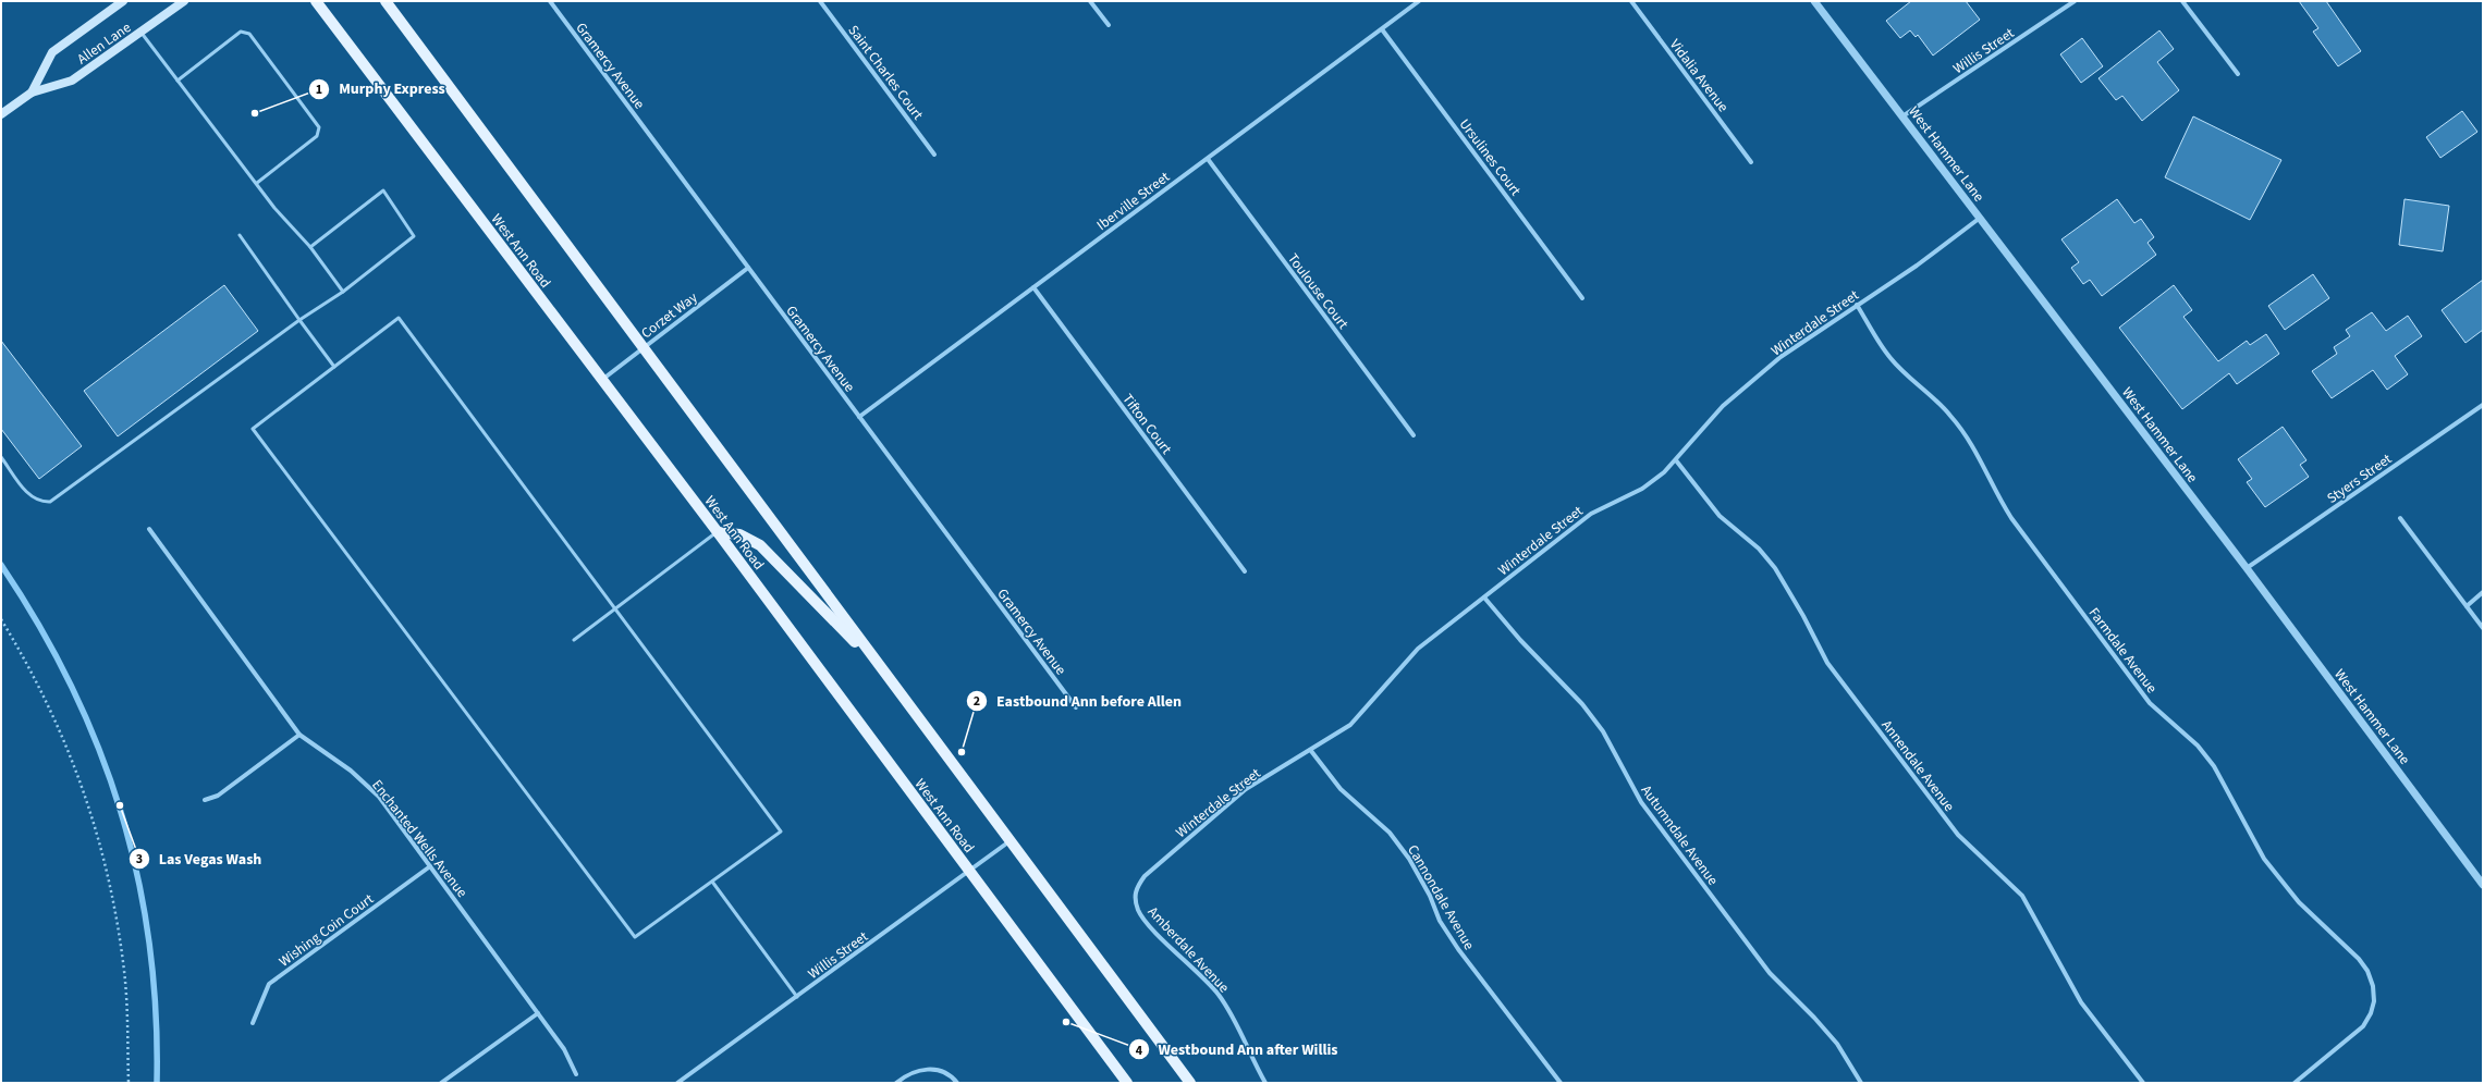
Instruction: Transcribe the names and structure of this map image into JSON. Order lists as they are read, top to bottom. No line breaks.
{"streets":{"main road":["Allen Lane","West Ann Road"],"street":["Willis Street","Gramercy Avenue","Saint Charles Court","Vidalia Avenue","West Hammer Lane","Ursulines Court","Iberville Street","Toulouse Court","Corzet Way","Winterdale Street","Tifton Court","Styers Street","Farmdale Avenue","Annendale Avenue","Autumndale Avenue","Enchanted Wells Avenue","Cannondale Avenue","Wishing Coin Court","Amberdale Avenue"]},"crossings":[["Willis Street","West Hammer Lane"],["Willis Street","West Ann Road"],["Gramercy Avenue","Iberville Street"],["Gramercy Avenue","Corzet Way"],["West Hammer Lane","Winterdale Street"],["West Hammer Lane","Styers Street"],["Ursulines Court","Iberville Street"],["Iberville Street","Toulouse Court"],["Iberville Street","Tifton Court"],["West Ann Road","Corzet Way"],["Winterdale Street","Farmdale Avenue"],["Winterdale Street","Annendale Avenue"],["Winterdale Street","Autumndale Avenue"],["Winterdale Street","Cannondale Avenue"],["Winterdale Street","Amberdale Avenue"],["Enchanted Wells Avenue","Wishing Coin Court"]],"places":["Murphy Express","Eastbound Ann before Allen","Las Vegas Wash","Westbound Ann after Willis"]}
